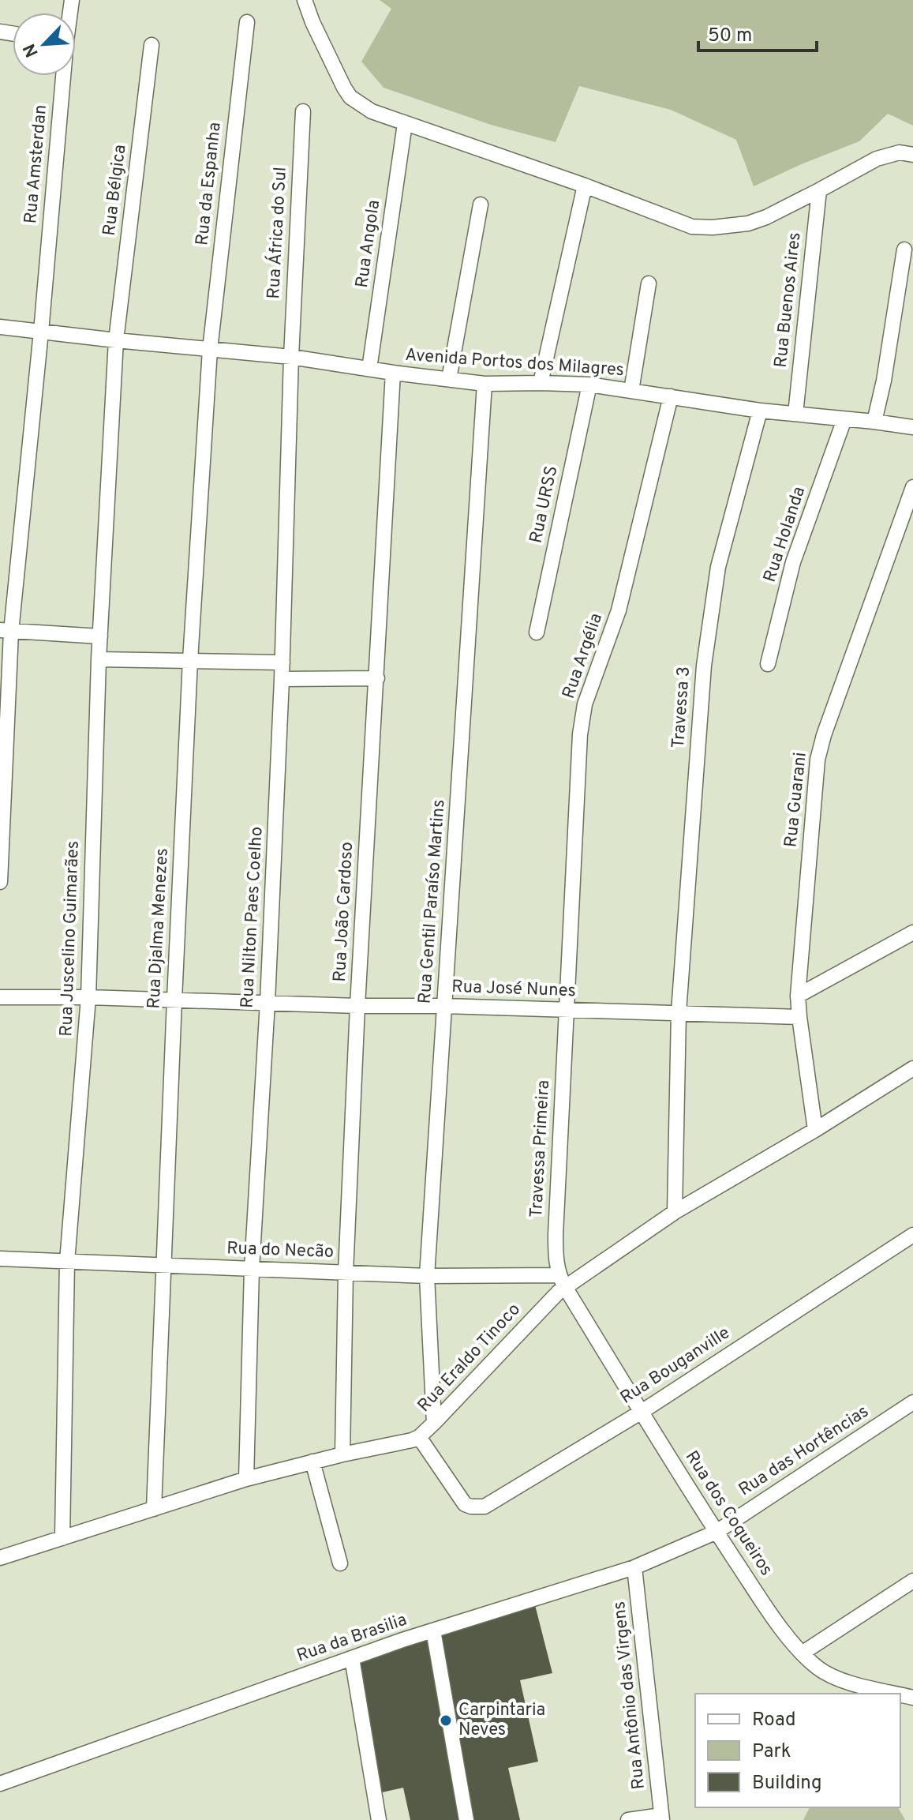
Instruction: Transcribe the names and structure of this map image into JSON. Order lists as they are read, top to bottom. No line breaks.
{"streets":{"street":["Rua Amsterdan","Rua da Espanha","Rua Bélgica","Rua África do Sul","Rua Angola","Rua Buenos Aires","Avenida Portos dos Milagres","Rua URSS","Rua Holanda","Rua Argélia","Travessa 3","Rua Guarani","Rua Gentil Paraíso Martins","Rua João Cardoso","Rua Nilton Paes Coelho","Rua Djalma Menezes","Rua Juscelino Guimarães","Rua José Nunes","Travessa Primeira","Rua do Necão","Rua Eraldo Tinoco","Rua Bouganville","Rua das Hortências","Rua dos Coqueiros","Rua da Brasilia","Rua Antônio das Virgens"]},"crossings":[["Rua Amsterdan","Avenida Portos dos Milagres"],["Rua da Espanha","Avenida Portos dos Milagres"],["Rua da Espanha","Rua Djalma Menezes"],["Rua Bélgica","Avenida Portos dos Milagres"],["Rua Bélgica","Rua Juscelino Guimarães"],["Rua África do Sul","Avenida Portos dos Milagres"],["Rua África do Sul","Rua Nilton Paes Coelho"],["Rua Angola","Avenida Portos dos Milagres"],["Rua Buenos Aires","Avenida Portos dos Milagres"],["Avenida Portos dos Milagres","Rua URSS"],["Avenida Portos dos Milagres","Rua Holanda"],["Avenida Portos dos Milagres","Rua Argélia"],["Avenida Portos dos Milagres","Travessa 3"],["Avenida Portos dos Milagres","Rua Gentil Paraíso Martins"],["Avenida Portos dos Milagres","Rua João Cardoso"],["Avenida Portos dos Milagres","Rua Nilton Paes Coelho"],["Avenida Portos dos Milagres","Rua Djalma Menezes"],["Avenida Portos dos Milagres","Rua Juscelino Guimarães"],["Rua Argélia","Rua José Nunes"],["Rua Argélia","Travessa Primeira"],["Travessa 3","Rua José Nunes"],["Travessa 3","Rua Eraldo Tinoco"],["Rua Guarani","Rua José Nunes"],["Rua Guarani","Rua Eraldo Tinoco"],["Rua Gentil Paraíso Martins","Rua José Nunes"],["Rua Gentil Paraíso Martins","Rua do Necão"],["Rua Gentil Paraíso Martins","Rua Eraldo Tinoco"],["Rua João Cardoso","Rua José Nunes"],["Rua João Cardoso","Rua do Necão"],["Rua João Cardoso","Rua Eraldo Tinoco"],["Rua Nilton Paes Coelho","Rua José Nunes"],["Rua Nilton Paes Coelho","Rua do Necão"],["Rua Nilton Paes Coelho","Rua Eraldo Tinoco"],["Rua Djalma Menezes","Rua José Nunes"],["Rua Djalma Menezes","Rua do Necão"],["Rua Djalma Menezes","Rua Eraldo Tinoco"],["Rua Juscelino Guimarães","Rua José Nunes"],["Rua Juscelino Guimarães","Rua do Necão"],["Rua Juscelino Guimarães","Rua Eraldo Tinoco"],["Rua José Nunes","Travessa Primeira"],["Travessa Primeira","Rua do Necão"],["Travessa Primeira","Rua Eraldo Tinoco"],["Travessa Primeira","Rua dos Coqueiros"],["Rua do Necão","Rua Eraldo Tinoco"],["Rua do Necão","Rua dos Coqueiros"],["Rua Eraldo Tinoco","Rua Bouganville"],["Rua Eraldo Tinoco","Rua dos Coqueiros"],["Rua Bouganville","Rua dos Coqueiros"],["Rua das Hortências","Rua dos Coqueiros"],["Rua das Hortências","Rua da Brasilia"],["Rua dos Coqueiros","Rua da Brasilia"],["Rua da Brasilia","Rua Antônio das Virgens"]],"places":["Carpintaria Neves"],"legend":["Road","Park","Building"],"scale_bar":"50 m","north":"bottom left"}
